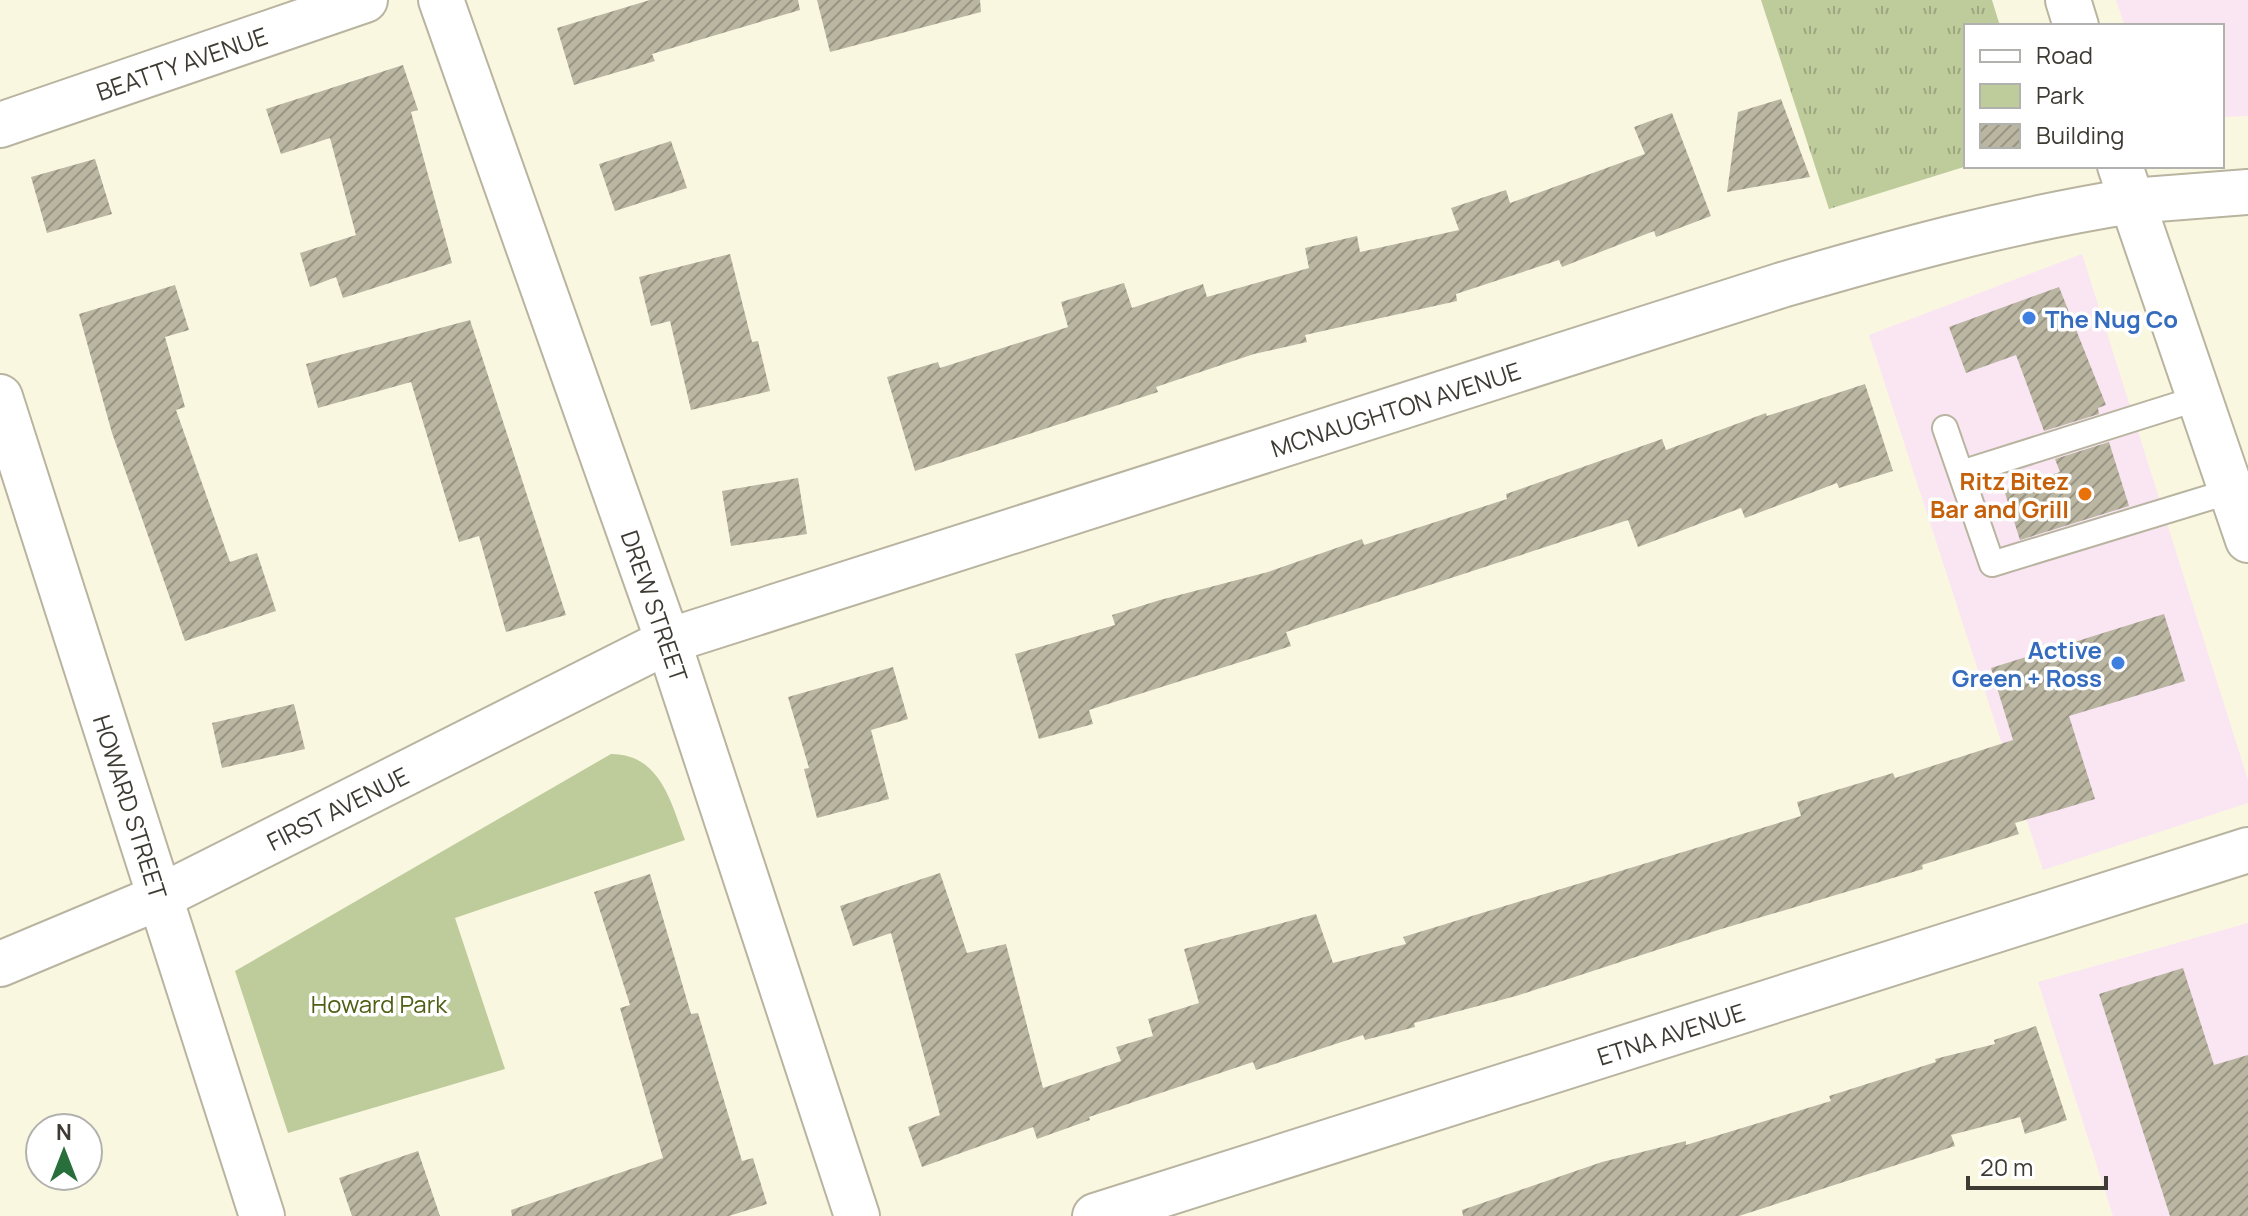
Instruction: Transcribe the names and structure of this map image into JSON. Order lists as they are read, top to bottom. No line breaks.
{"streets":{"main road":["BEATTY AVENUE","MCNAUGHTON AVENUE","DREW STREET","HOWARD STREET","FIRST AVENUE","ETNA AVENUE"]},"crossings":[["MCNAUGHTON AVENUE","DREW STREET"],["MCNAUGHTON AVENUE","FIRST AVENUE"],["DREW STREET","FIRST AVENUE"],["HOWARD STREET","FIRST AVENUE"]],"parks":["Howard Park"],"places":["The Nug Co","Ritz Bitez Bar and Grill","Active Green + Ross"],"legend":["Road","Park","Building"],"scale_bar":"20 m","north":"top"}
